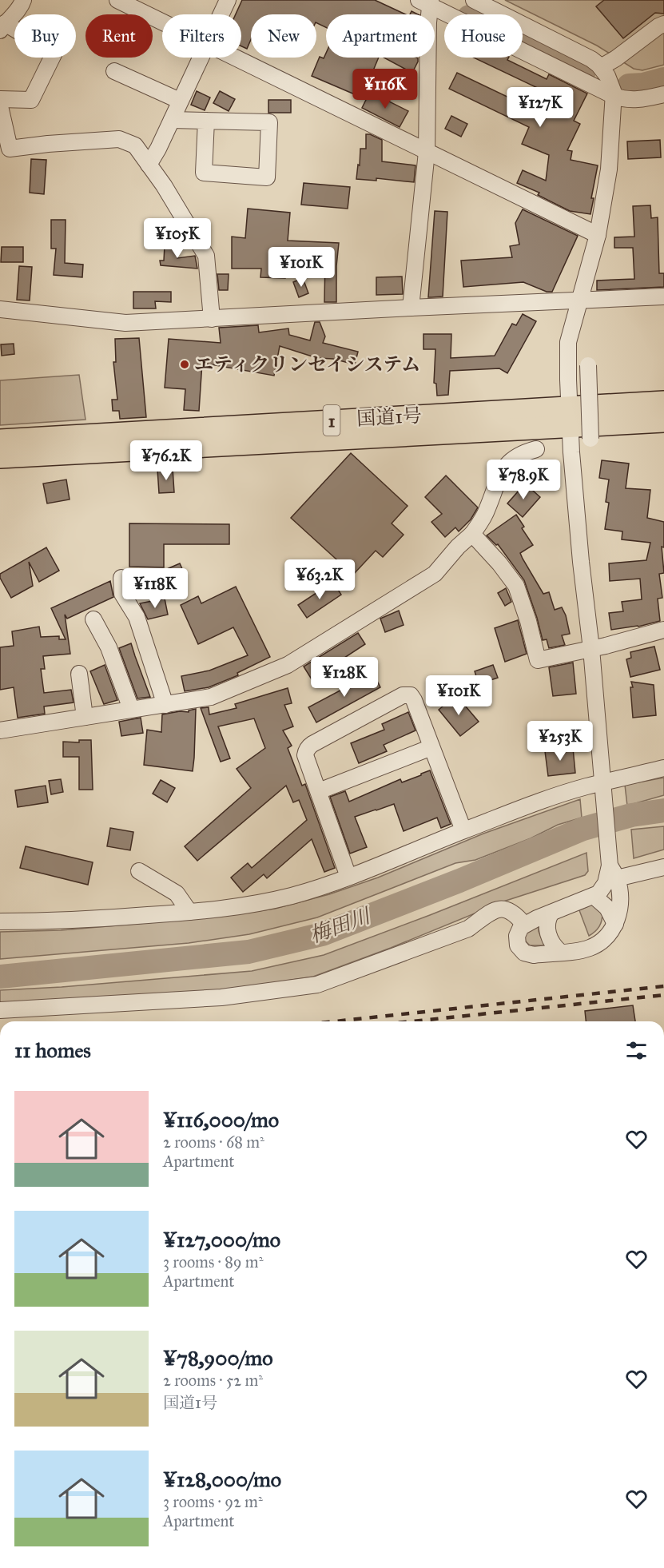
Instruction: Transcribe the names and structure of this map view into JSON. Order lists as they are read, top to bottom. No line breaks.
{"streets":{"highway":["国道1号","1"]},"water":["梅田川"],"places":["エティクリンセイシステム"],"page":{"chip":["Buy","Rent","Filters","New","Apartment","House"],"price":["¥116K","¥127K","¥105K","¥101K","¥76.2K","¥78.9K","¥63.2K","¥118K","¥128K","¥101K","¥253K"],"heading":"11 homes","list":[{"name":"¥116,000/mo","note":"2 rooms · 68 m² · Apartment"},{"name":"¥127,000/mo","note":"3 rooms · 89 m² · Apartment"},{"name":"¥78,900/mo","note":"2 rooms · 52 m² · 国道1号"},{"name":"¥128,000/mo","note":"3 rooms · 92 m² · Apartment"}]}}
